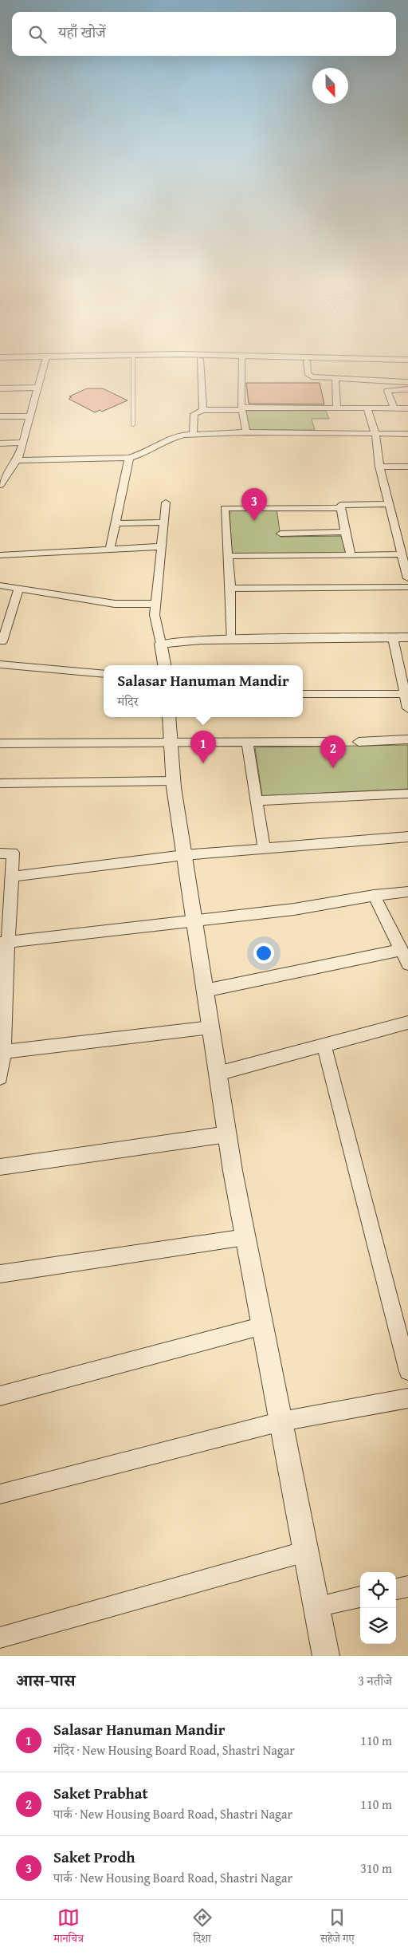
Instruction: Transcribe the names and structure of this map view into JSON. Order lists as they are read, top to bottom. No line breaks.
{"north":"bottom","page":{"search":"यहाँ खोजें","pins":["3","1","2"],"popup":["Salasar Hanuman Mandir","मंदिर"],"heading":["आस-पास","3 नतीजे"],"list":[{"mark":"1","name":"Salasar Hanuman Mandir","note":"मंदिर · New Housing Board Road, Shastri Nagar","value":"110 m"},{"mark":"2","name":"Saket Prabhat","note":"पार्क · New Housing Board Road, Shastri Nagar","value":"110 m"},{"mark":"3","name":"Saket Prodh","note":"पार्क · New Housing Board Road, Shastri Nagar","value":"310 m"}],"nav":["मानचित्र","दिशा","सहेजे गए"]}}
